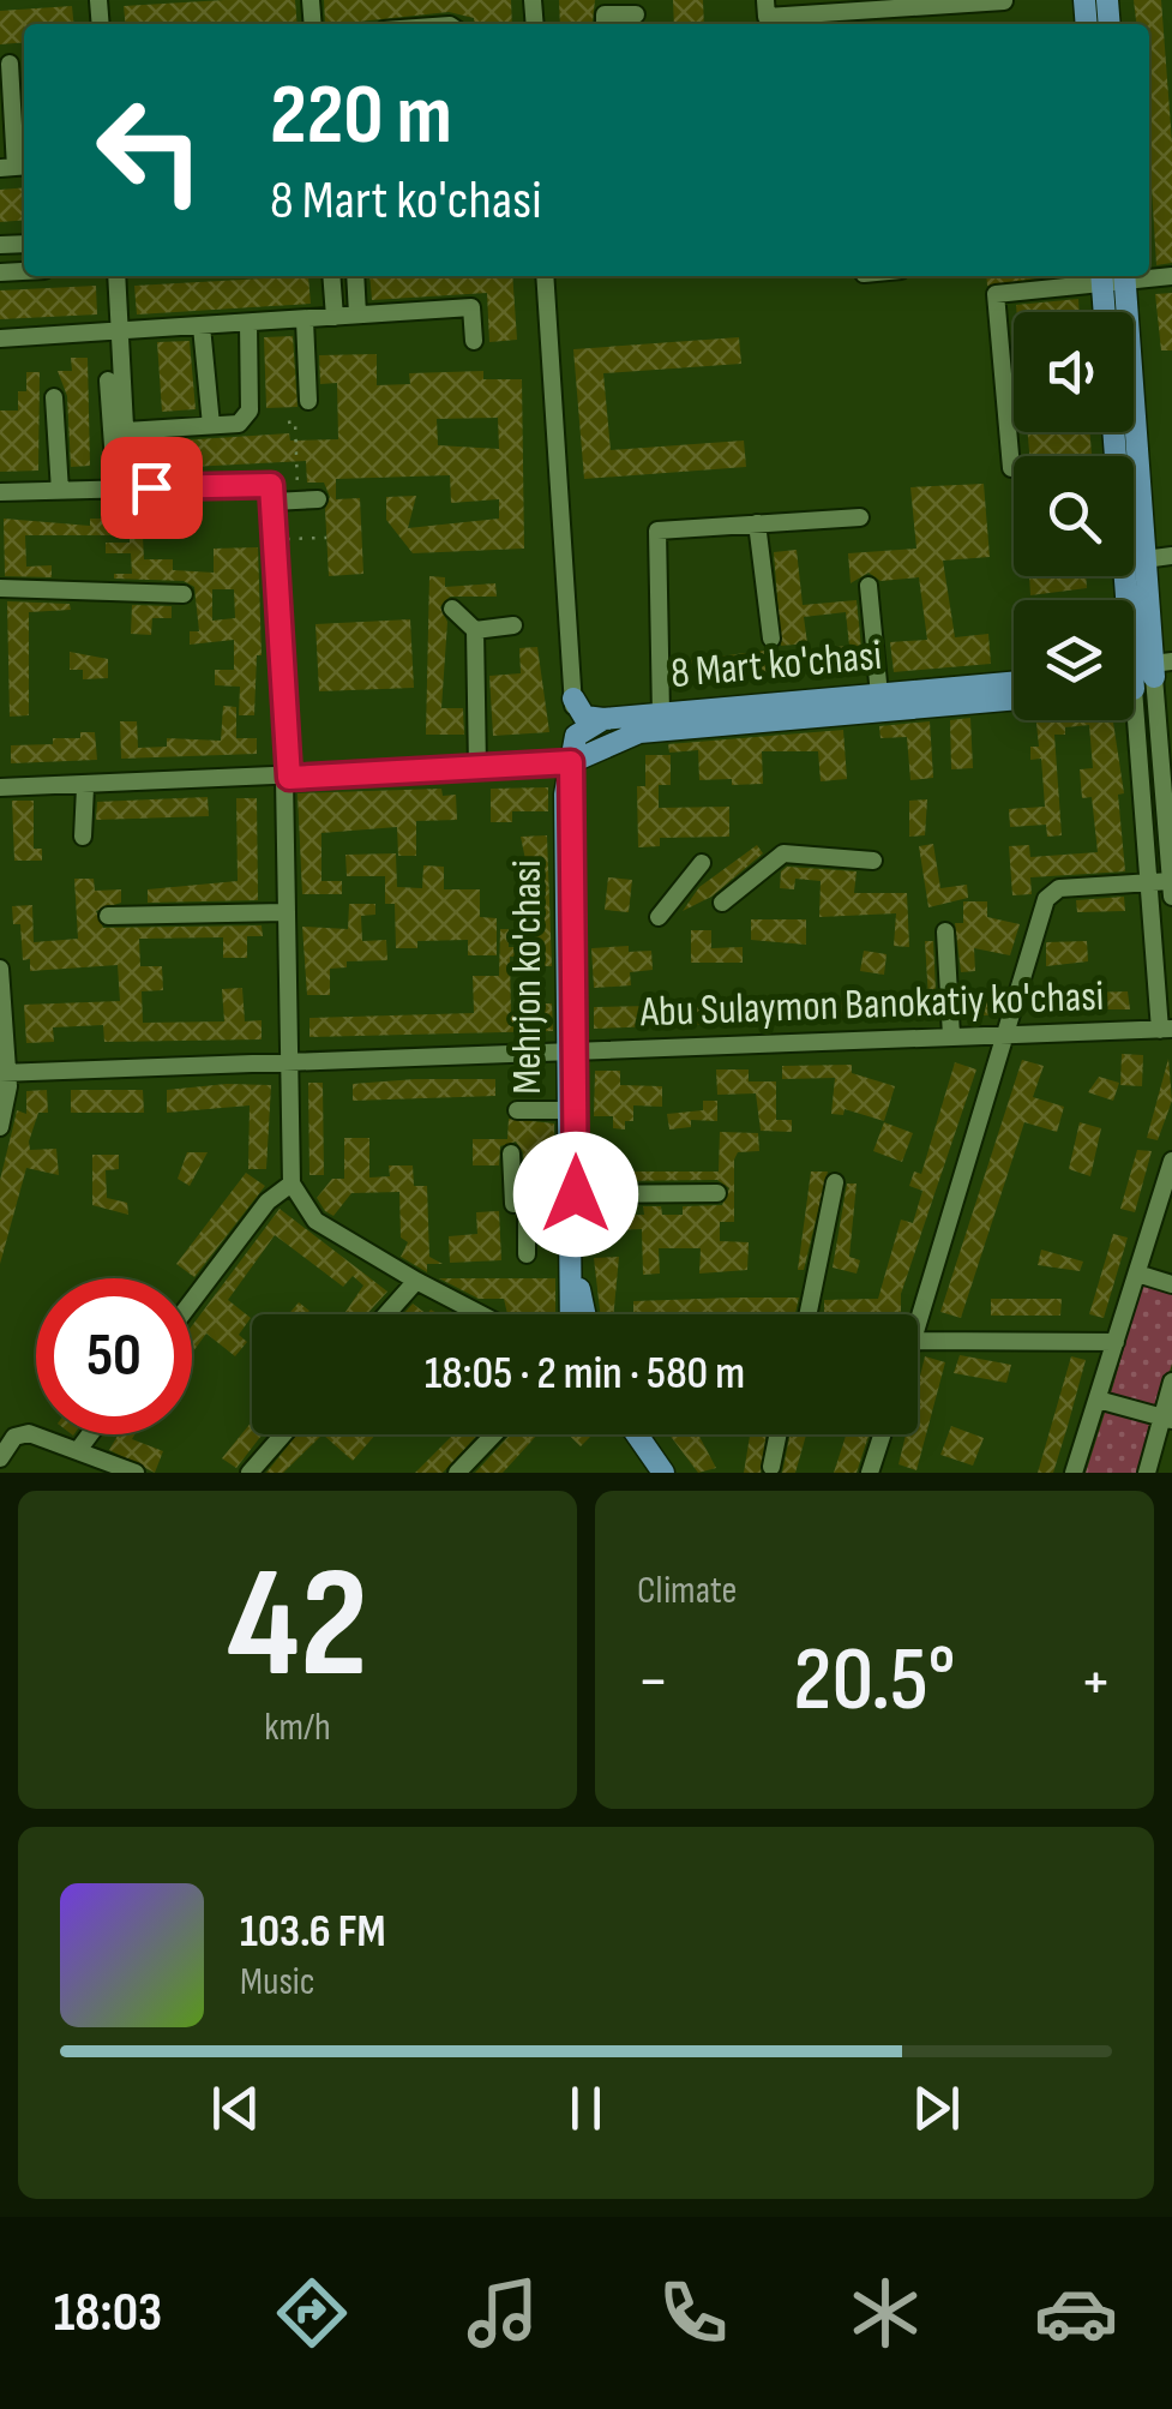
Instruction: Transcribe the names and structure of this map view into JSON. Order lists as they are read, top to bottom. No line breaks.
{"streets":{"main road":["8 Mart ko'chasi","Mehrjon ko'chasi"],"street":["Abu Sulaymon Banokatiy ko'chasi"]},"crossings":[["8 Mart ko'chasi","Mehrjon ko'chasi"],["Mehrjon ko'chasi","Abu Sulaymon Banokatiy ko'chasi"]],"page":{"turn":["220 m","8 Mart ko'chasi"],"limit":"50","trip":"18:05 · 2 min · 580 m","tile":[["42","km/h"],"Climate"],"heat":["−","20.5°","+"],"song":["103.6 FM","Music"],"tabs":"18:03"}}
